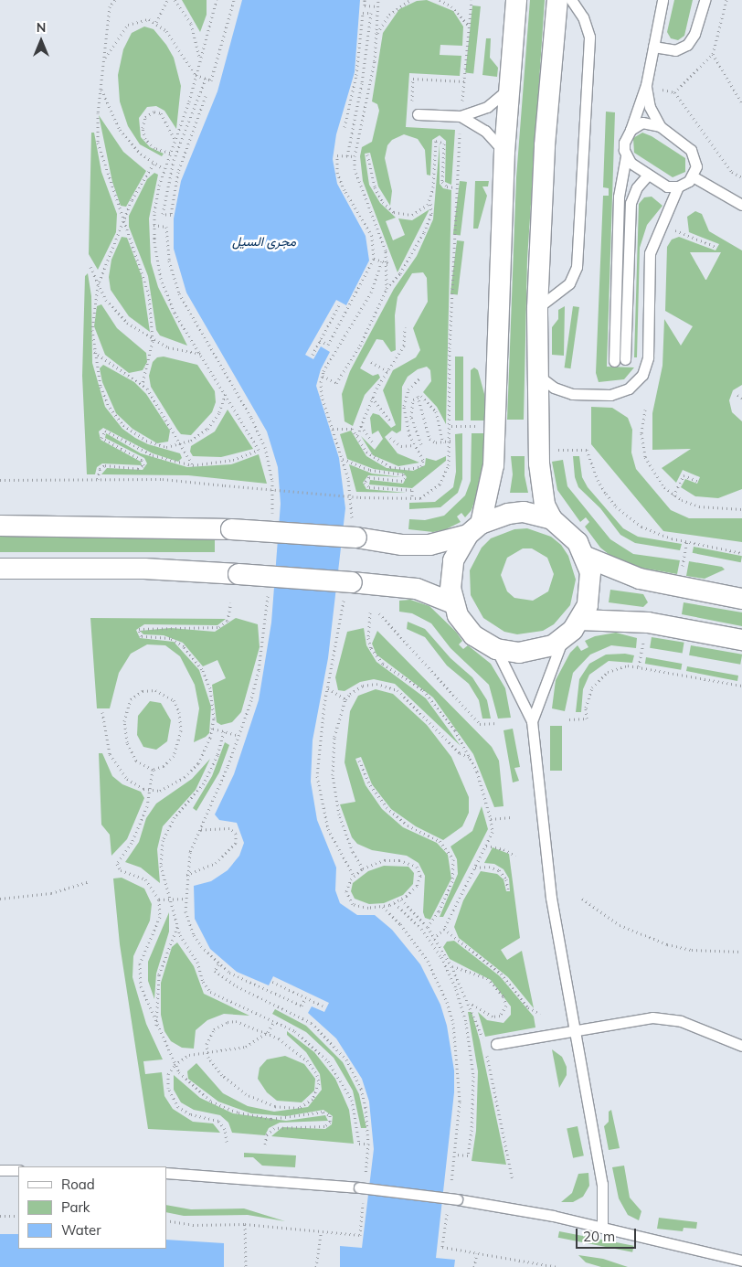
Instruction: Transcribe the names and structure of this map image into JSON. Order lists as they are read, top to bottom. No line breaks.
{"water":["مجرى السيل"],"legend":["Road","Park","Water"],"scale_bar":"20 m","north":"top"}
